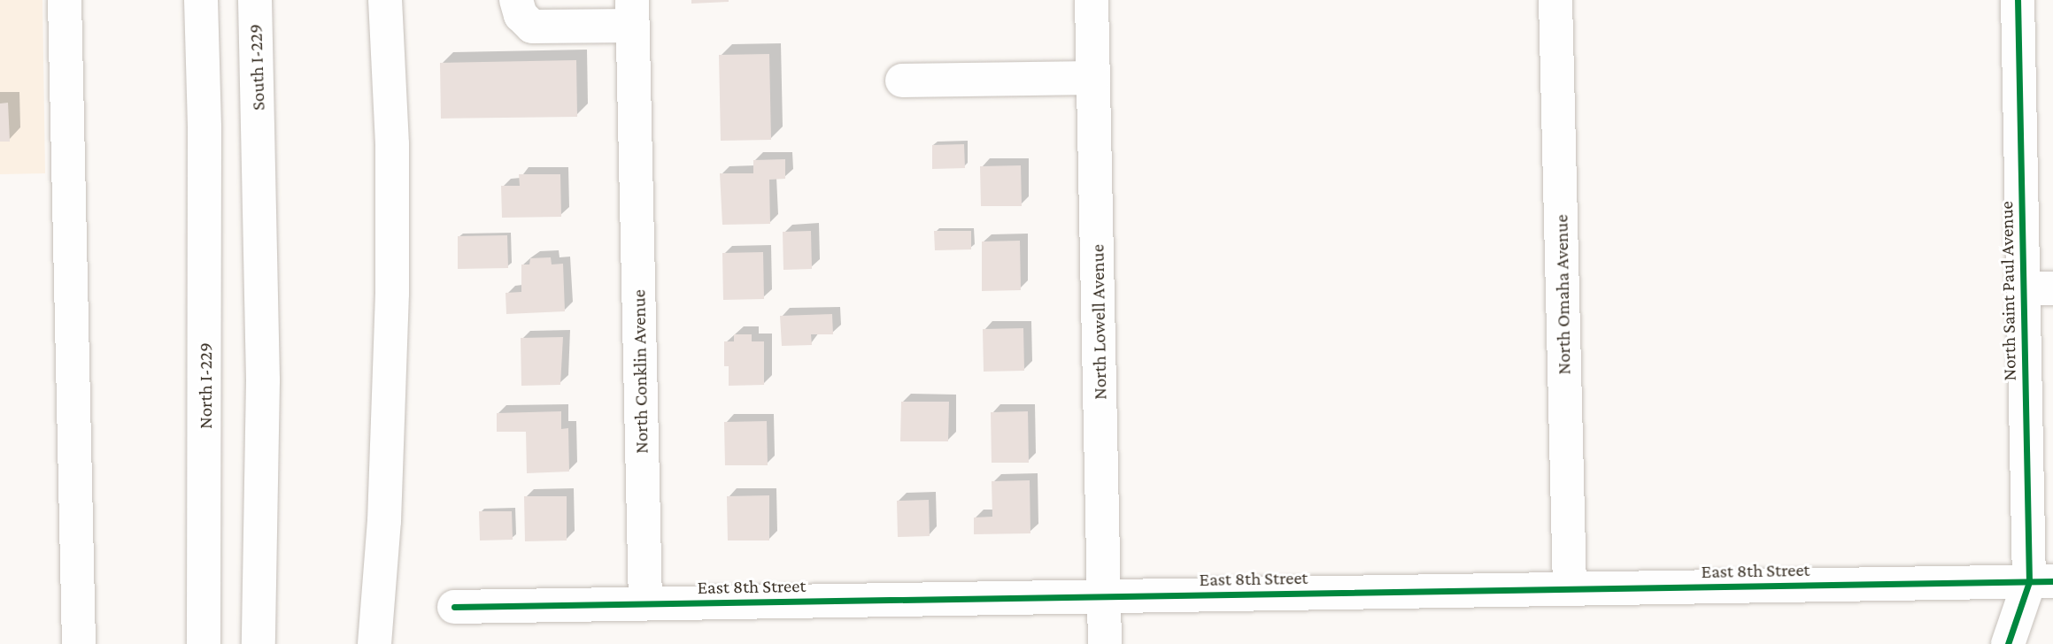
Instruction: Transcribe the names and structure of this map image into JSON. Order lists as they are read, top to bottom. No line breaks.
{"streets":{"main road":["South I-229","North Saint Paul Avenue","North Omaha Avenue","North Lowell Avenue","North Conklin Avenue","North I-229","East 8th Street"]},"crossings":[["North Saint Paul Avenue","East 8th Street"],["North Omaha Avenue","East 8th Street"],["North Lowell Avenue","East 8th Street"],["North Conklin Avenue","East 8th Street"]]}
